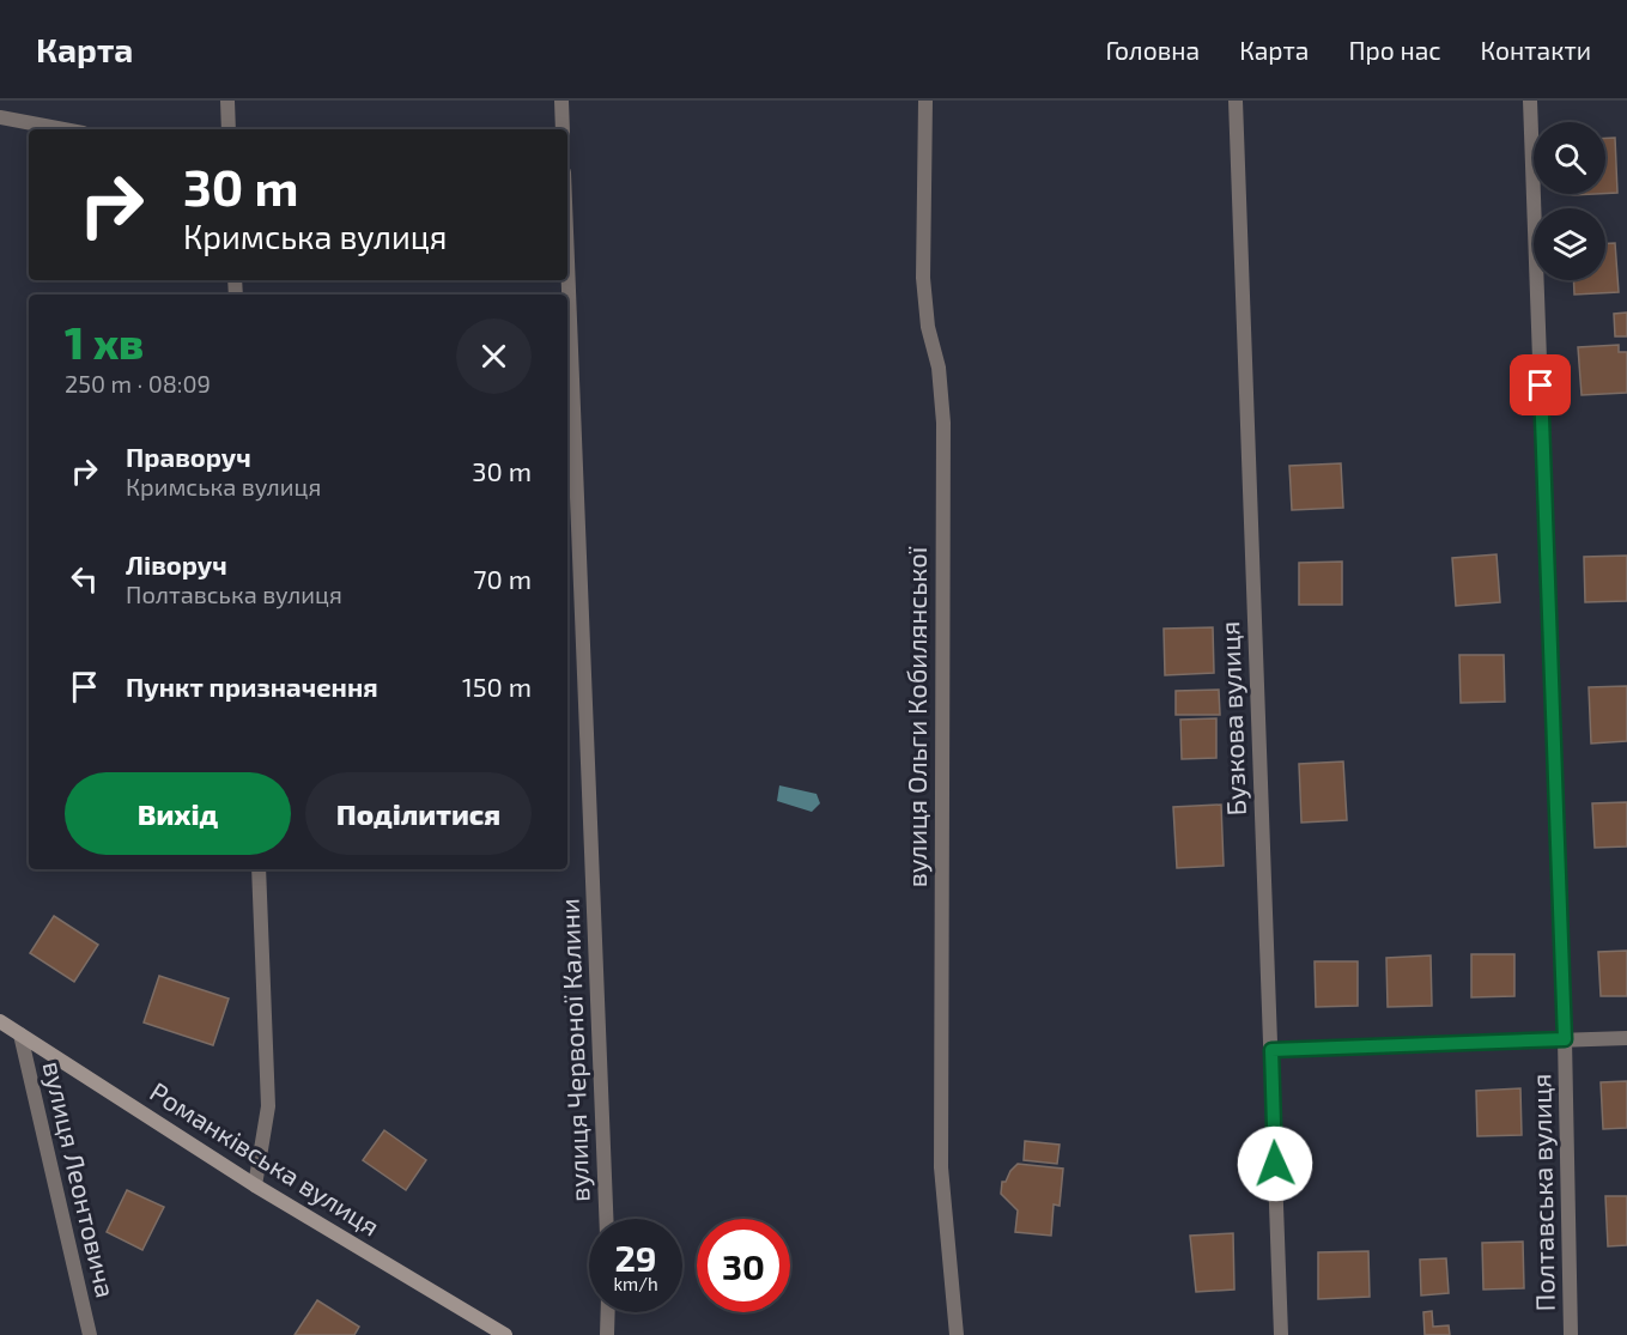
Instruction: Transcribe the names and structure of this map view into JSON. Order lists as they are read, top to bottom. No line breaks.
{"streets":{"main road":["Романківська вулиця"],"street":["вулиця Ольги Кобилянської","Бузкова вулиця","вулиця Червоної Калини","вулиця Леонтовича","Полтавська вулиця"]},"crossings":[["Романківська вулиця","вулиця Леонтовича"]],"page":{"header":"Карта","nav":["Головна","Карта","Про нас","Контакти"],"turn":["30 m","Кримська вулиця"],"heading":["1 хв","250 m · 08:09"],"list":[{"name":"Праворуч","note":"Кримська вулиця","value":"30 m"},{"name":"Ліворуч","note":"Полтавська вулиця","value":"70 m"},{"name":"Пункт призначення","value":"150 m"}],"buttons":["Вихід","Поділитися"],"speed":"29 km/h","limit":"30"}}
